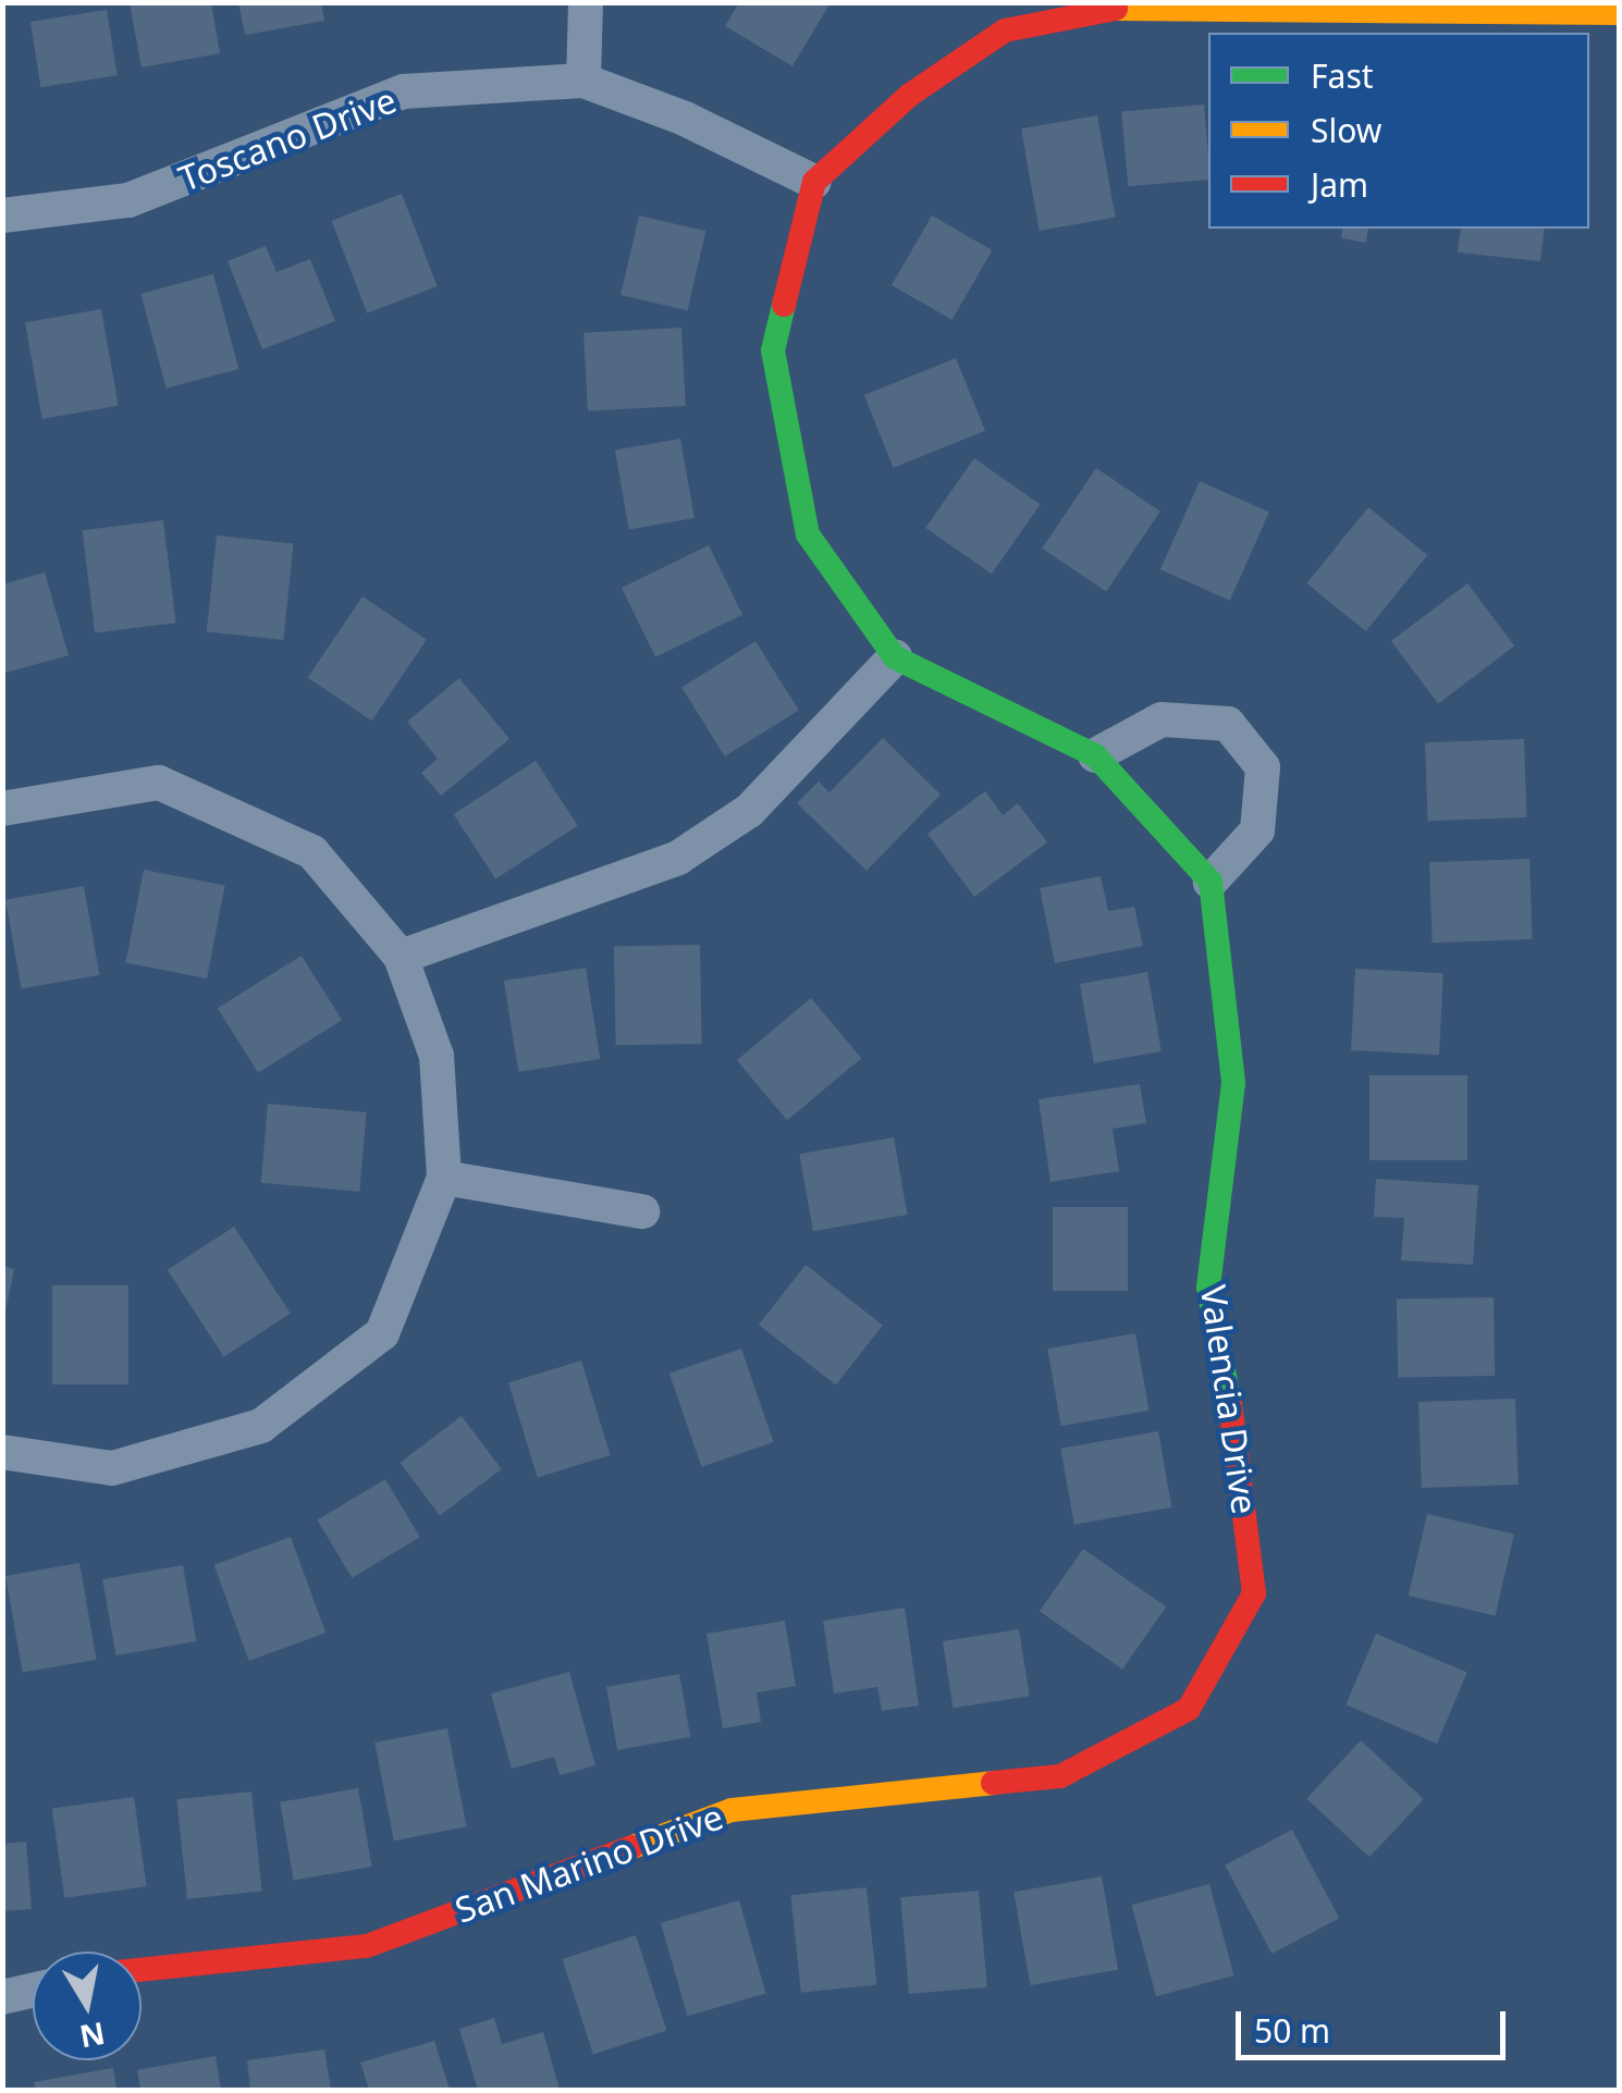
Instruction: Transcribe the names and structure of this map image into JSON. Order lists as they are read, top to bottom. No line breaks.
{"streets":{"street":["Toscano Drive","Valencia Drive","San Marino Drive"]},"crossings":[["Valencia Drive","San Marino Drive"]],"legend":["Fast","Slow","Jam"],"scale_bar":"50 m","north":"bottom"}
